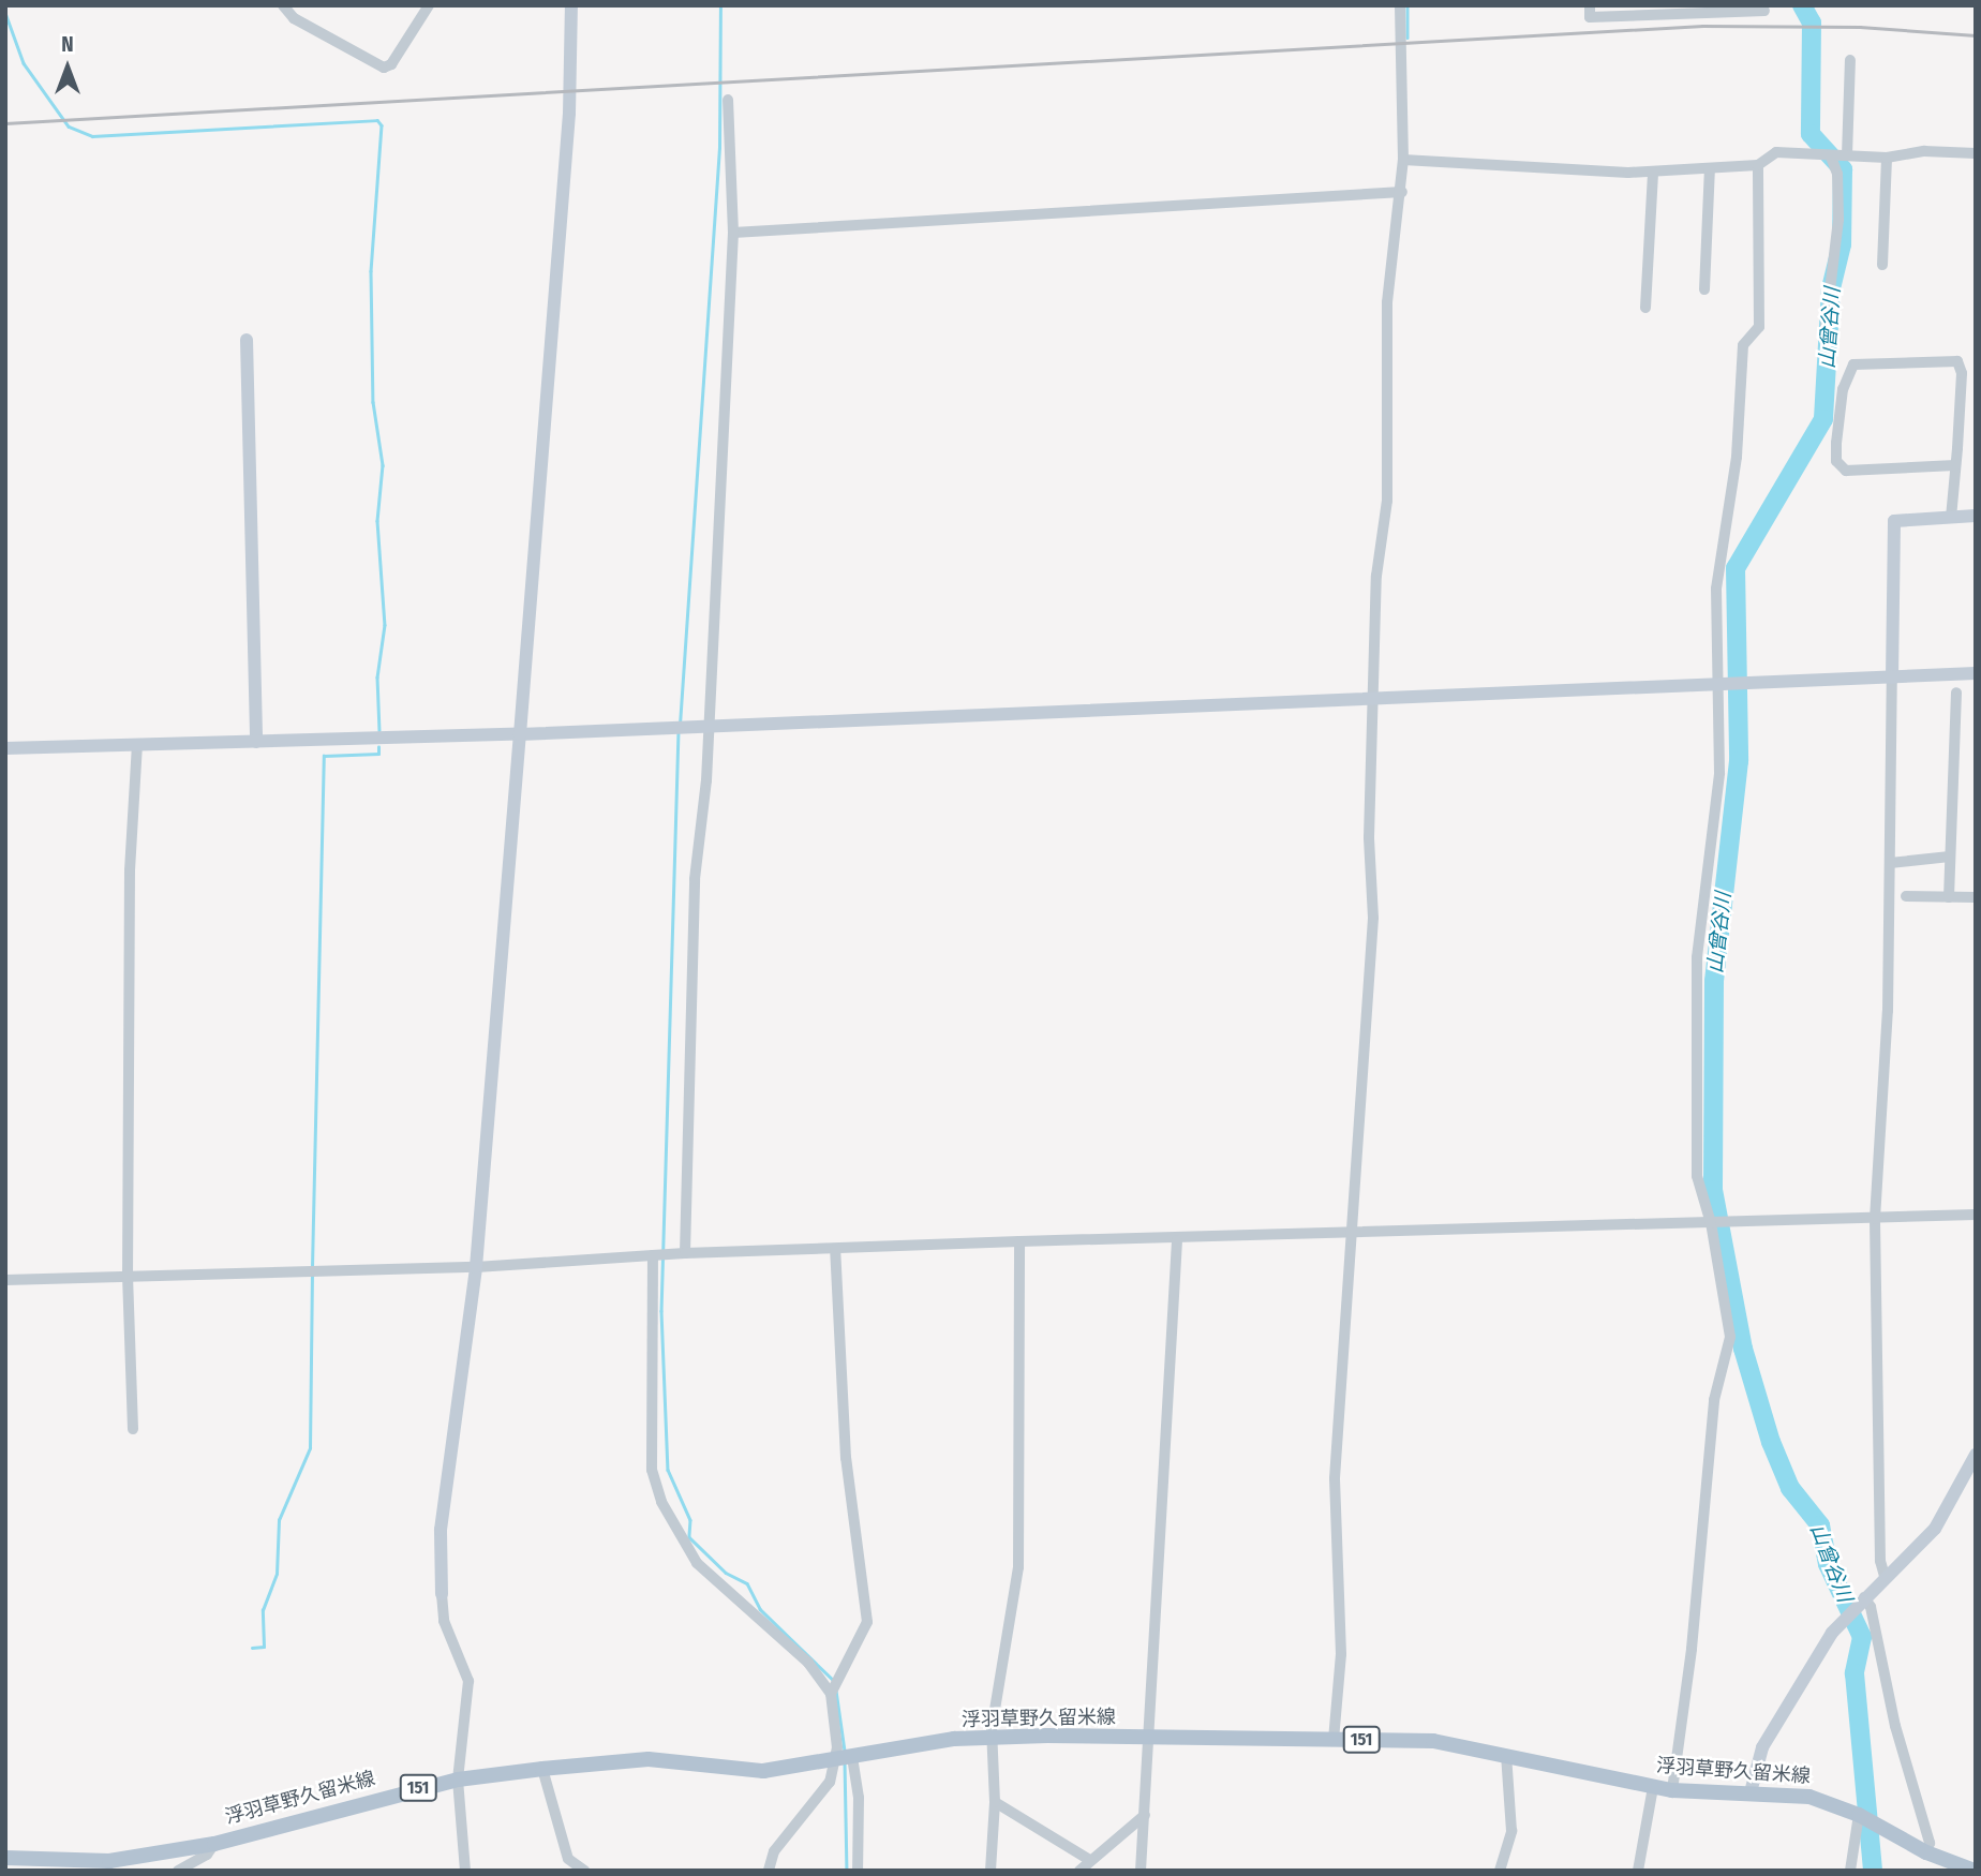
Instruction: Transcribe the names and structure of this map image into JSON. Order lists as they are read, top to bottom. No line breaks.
{"streets":{"main road":["浮羽草野久留米線","151"]},"water":["山曾谷川"],"north":"top"}
